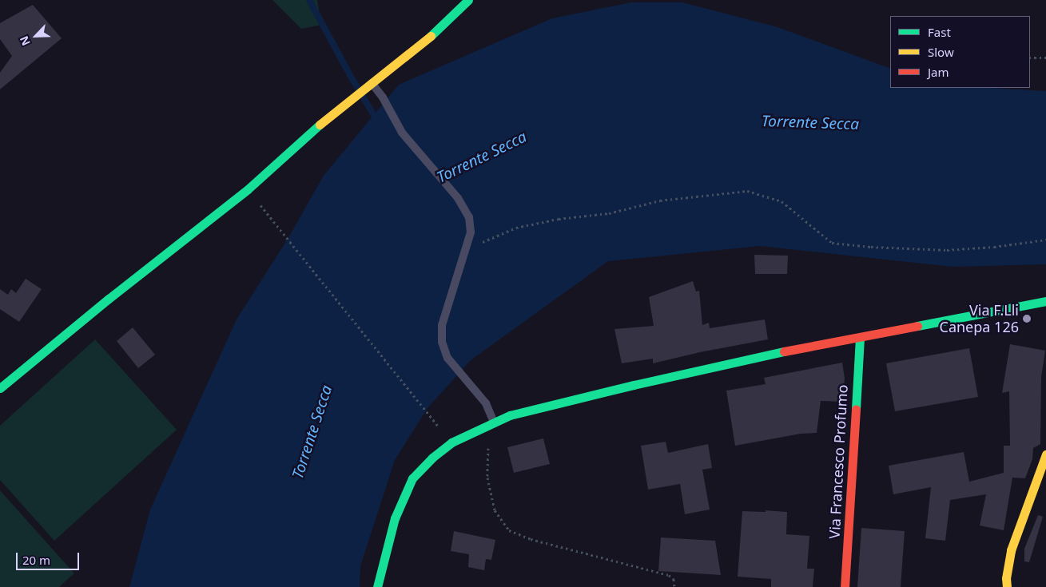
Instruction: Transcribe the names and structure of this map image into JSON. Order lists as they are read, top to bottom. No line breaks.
{"streets":{"street":["Via Francesco Profumo"]},"water":["Torrente Secca"],"places":["Via F.Lli Canepa 126"],"legend":["Fast","Slow","Jam"],"scale_bar":"20 m","north":"bottom left"}
